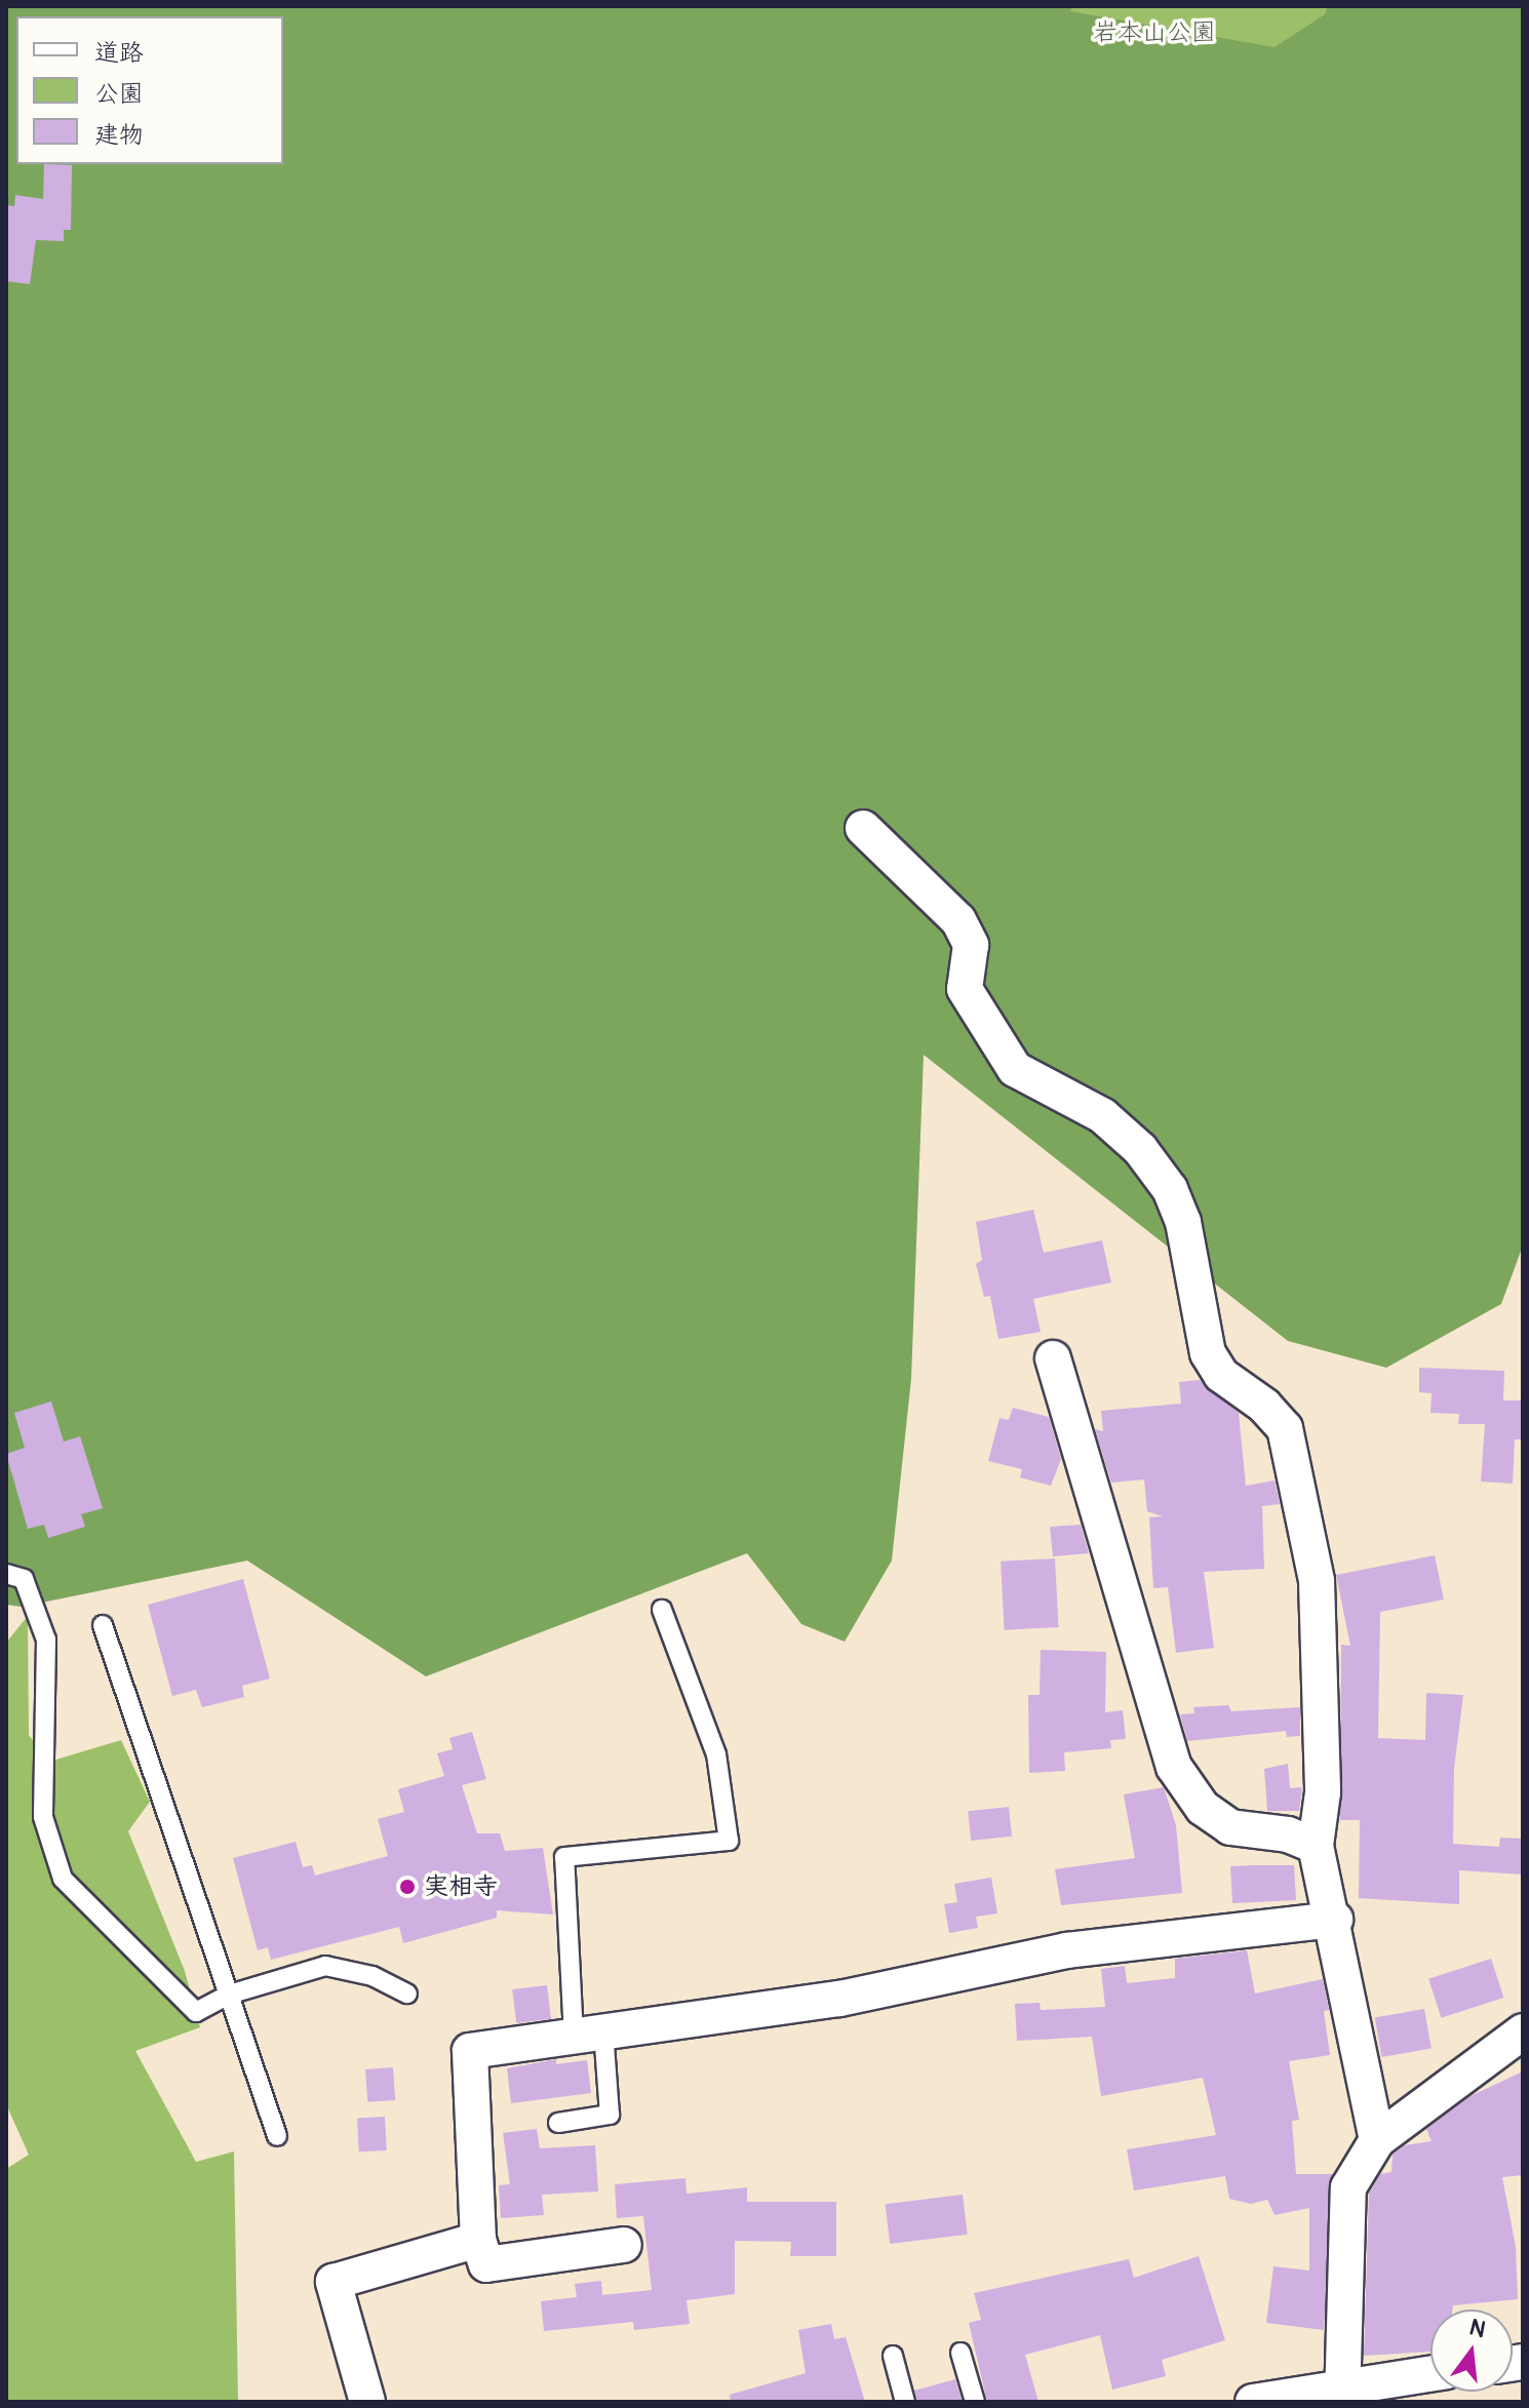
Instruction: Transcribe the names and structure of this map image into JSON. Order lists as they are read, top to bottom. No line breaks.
{"parks":["岩本山公園"],"places":["実相寺"],"legend":["道路","公園","建物"],"north":"top"}
